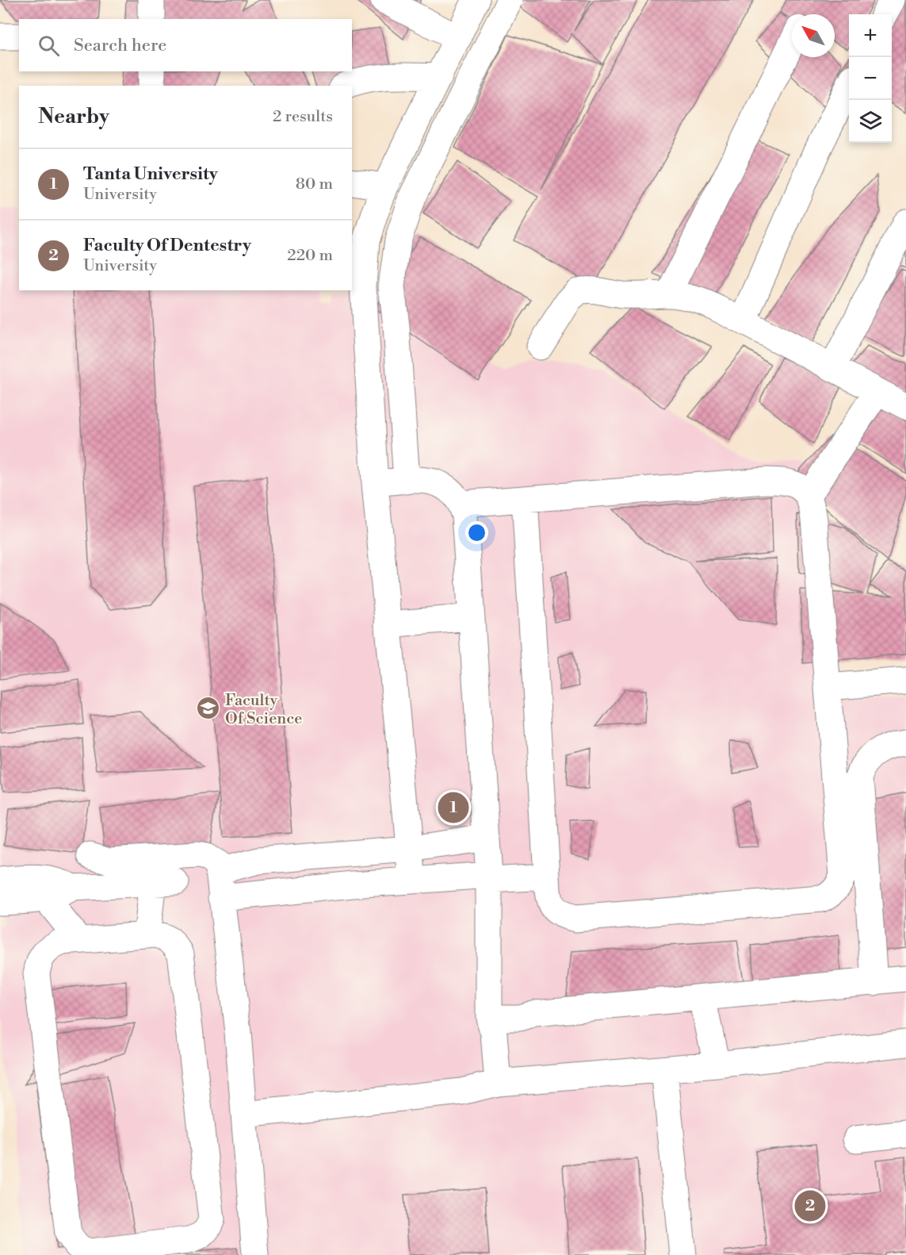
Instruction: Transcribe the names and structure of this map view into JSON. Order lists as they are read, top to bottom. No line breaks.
{"places":{"school or university":["Faculty Of Science"]},"north":"top left","page":{"map_buttons":["+","−"],"search":"Search here","heading":["Nearby","2 results"],"list":[{"mark":"1","name":"Tanta University","note":"University","value":"80 m"},{"mark":"2","name":"Faculty Of Dentestry","note":"University","value":"220 m"}],"pins":["1","2"]}}
